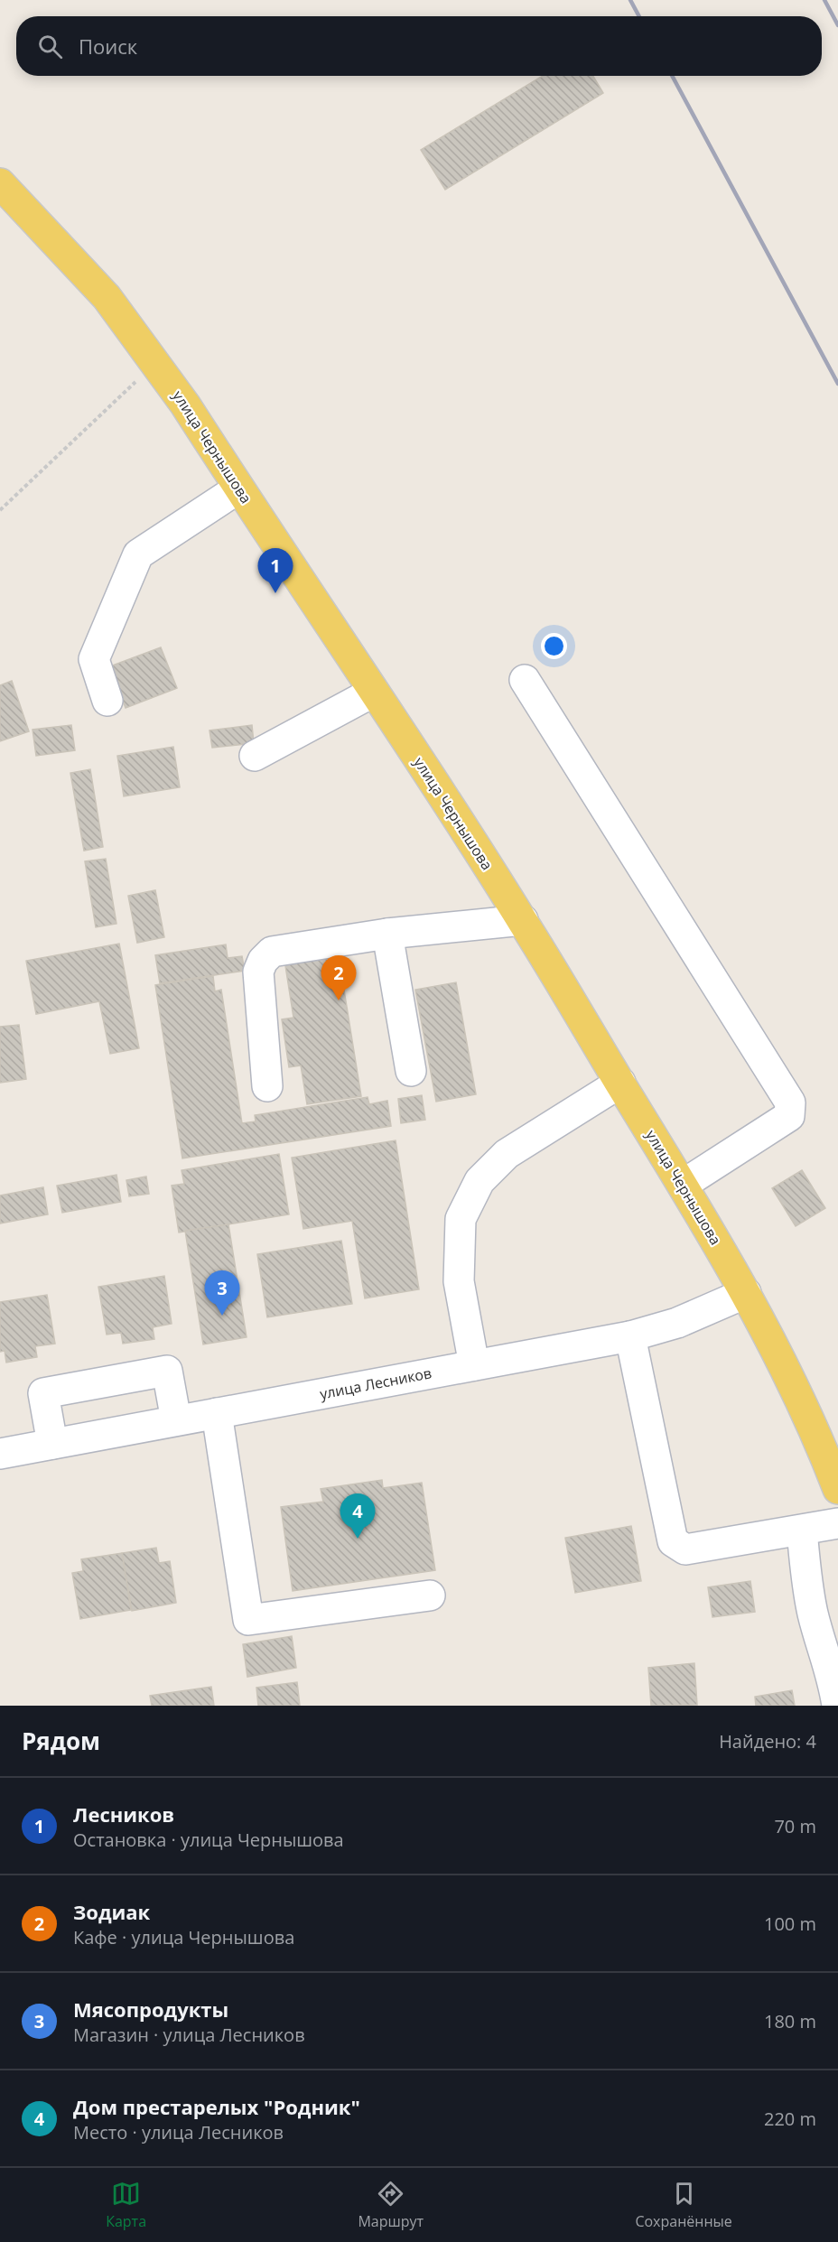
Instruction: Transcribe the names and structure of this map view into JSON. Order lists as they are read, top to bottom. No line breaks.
{"streets":{"main road":["улица Чернышова"],"street":["улица Лесников"]},"crossings":[["улица Чернышова","улица Лесников"]],"page":{"search":"Поиск","pins":["1","2","3","4"],"heading":["Рядом","Найдено: 4"],"list":[{"mark":"1","name":"Лесников","note":"Остановка · улица Чернышова","value":"70 m"},{"mark":"2","name":"Зодиак","note":"Кафе · улица Чернышова","value":"100 m"},{"mark":"3","name":"Мясопродукты","note":"Магазин · улица Лесников","value":"180 m"},{"mark":"4","name":"Дом престарелых \"Родник\"","note":"Место · улица Лесников","value":"220 m"}],"nav":["Карта","Маршрут","Сохранённые"]}}
